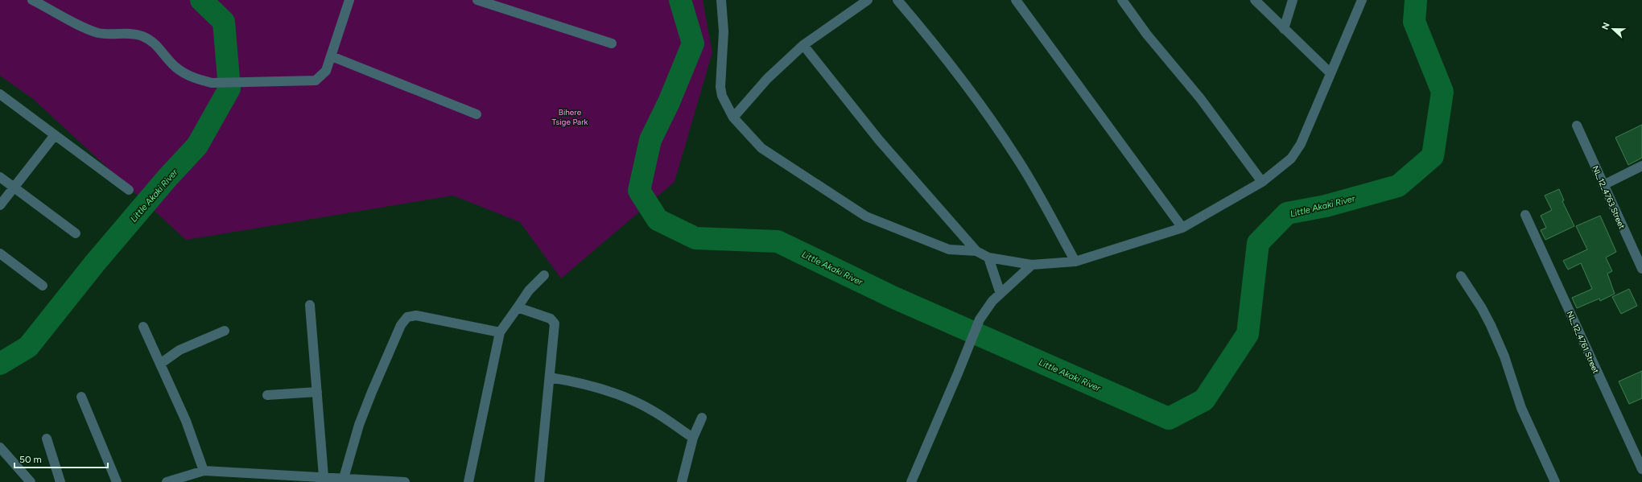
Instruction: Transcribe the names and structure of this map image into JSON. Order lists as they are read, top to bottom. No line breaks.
{"streets":{"street":["NL_12_4763 Street","NL_12_4761 Street"]},"water":["Little Akaki River"],"parks":["Bihere Tsige Park"],"scale_bar":"50 m","north":"left"}
